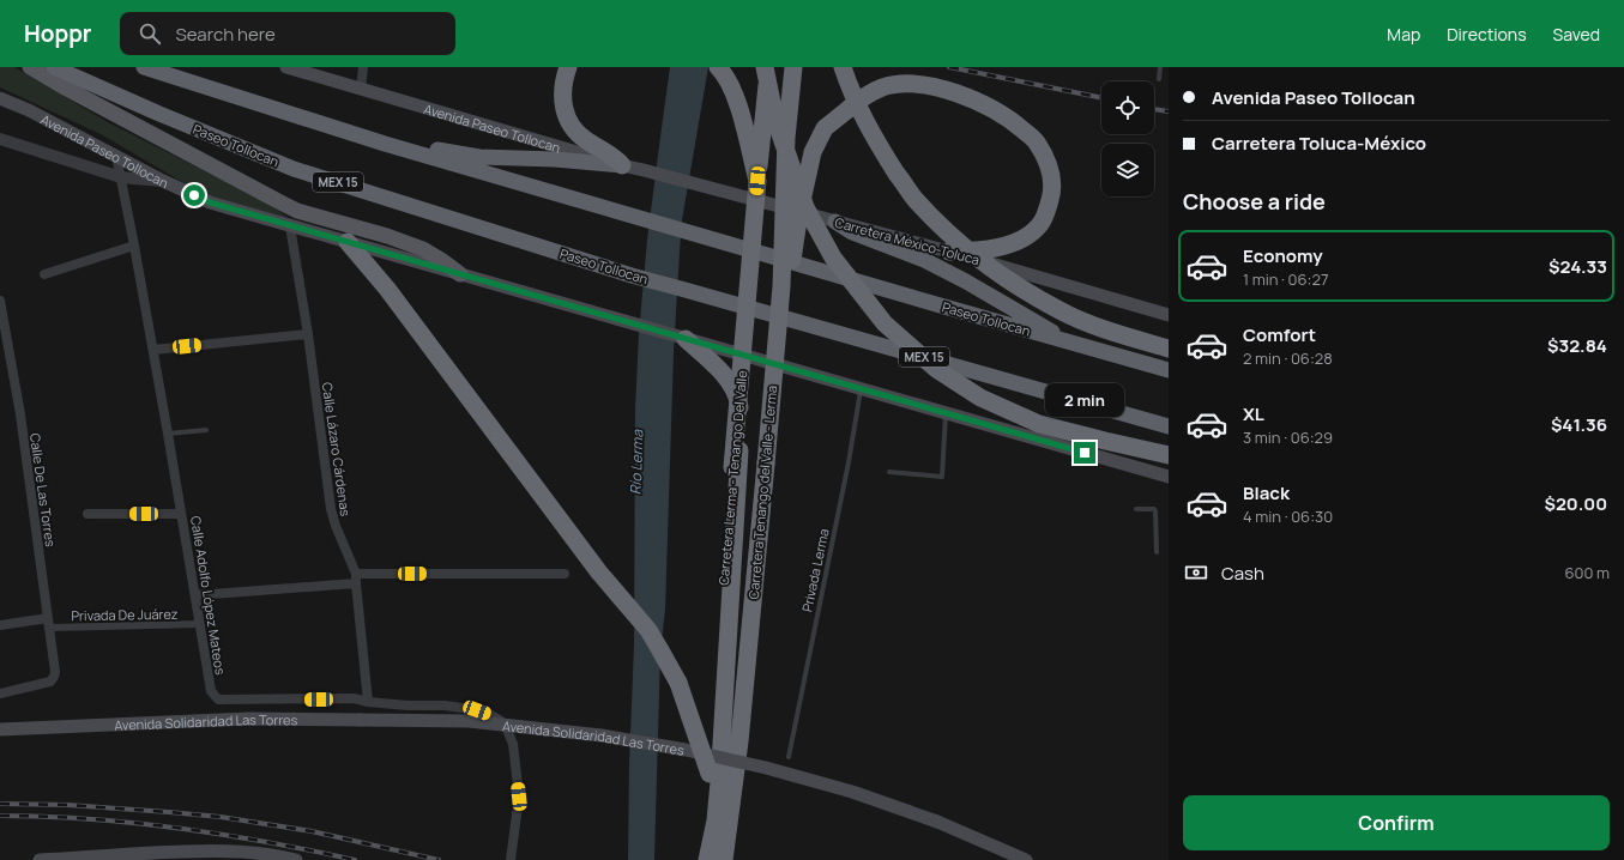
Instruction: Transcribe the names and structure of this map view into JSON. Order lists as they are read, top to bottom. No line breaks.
{"streets":{"highway":["Paseo Tollocan","MEX 15","Carretera Lerma - Tenango Del Valle","Carretera Tenango del Valle - Lerma"],"main road":["Avenida Paseo Tollocan","Carretera México-Toluca","Avenida Solidaridad Las Torres"],"street":["Calle Lázaro Cárdenas","Calle De Las Torres","Calle Adolfo López Mateos","Privada De Juárez"],"lane":["Privada Lerma"]},"crossings":[["Avenida Paseo Tollocan","Carretera México-Toluca"],["Avenida Paseo Tollocan","Calle Lázaro Cárdenas"],["Avenida Paseo Tollocan","Privada Lerma"],["Avenida Paseo Tollocan","Calle Adolfo López Mateos"],["Calle Lázaro Cárdenas","Calle Adolfo López Mateos"],["Calle De Las Torres","Privada De Juárez"],["Calle Adolfo López Mateos","Privada De Juárez"]],"water":["Río Lerma"],"page":{"header":"Hoppr","search":"Search here","nav":["Map","Directions","Saved"],"banner":["Avenida Paseo Tollocan","Carretera Toluca-México"],"heading":"Choose a ride","list":[{"name":"Economy","note":"1 min · 06:27","value":"$24.33"},{"name":"Comfort","note":"2 min · 06:28","value":"$32.84"},{"name":"XL","note":"3 min · 06:29","value":"$41.36"},{"name":"Black","note":"4 min · 06:30","value":"$20.00"}],"bubble":"2 min","pay":["Cash","600 m"],"buttons":"Confirm"}}
